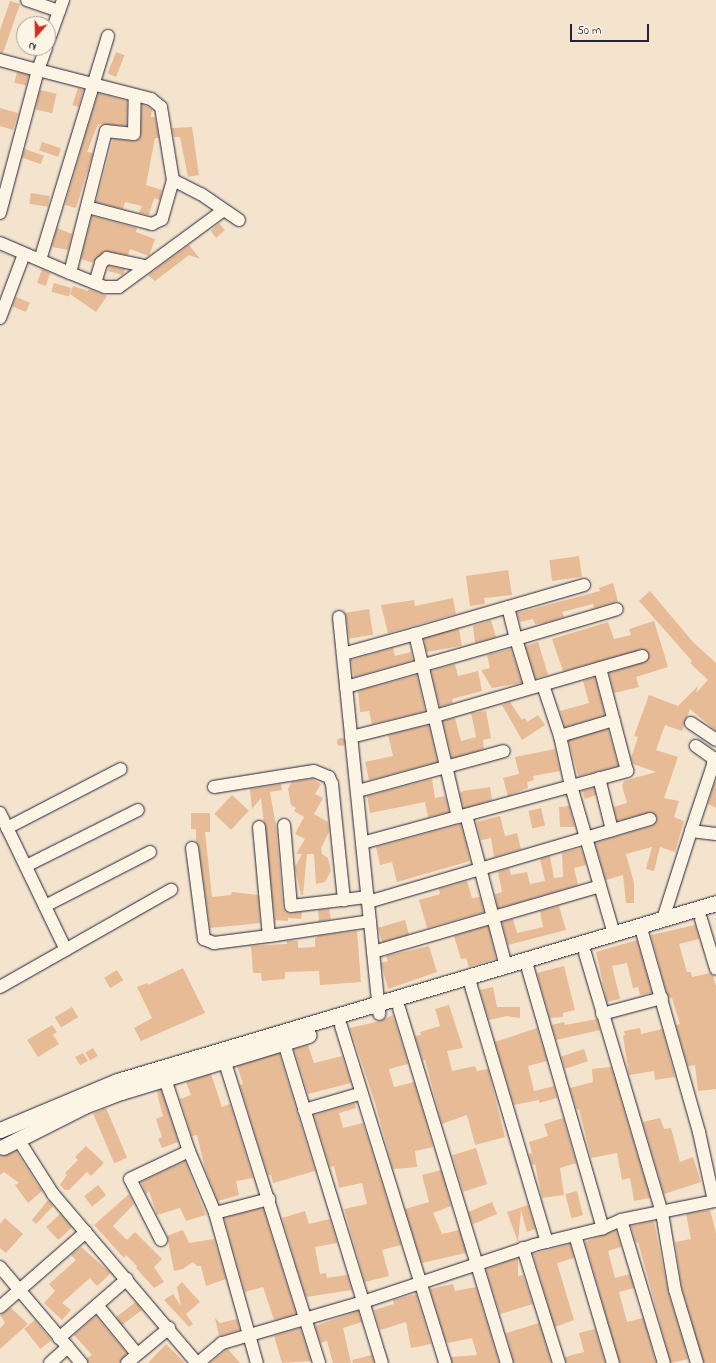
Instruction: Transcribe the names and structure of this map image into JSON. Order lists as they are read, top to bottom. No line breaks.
{"scale_bar":"50 m","north":"bottom"}
